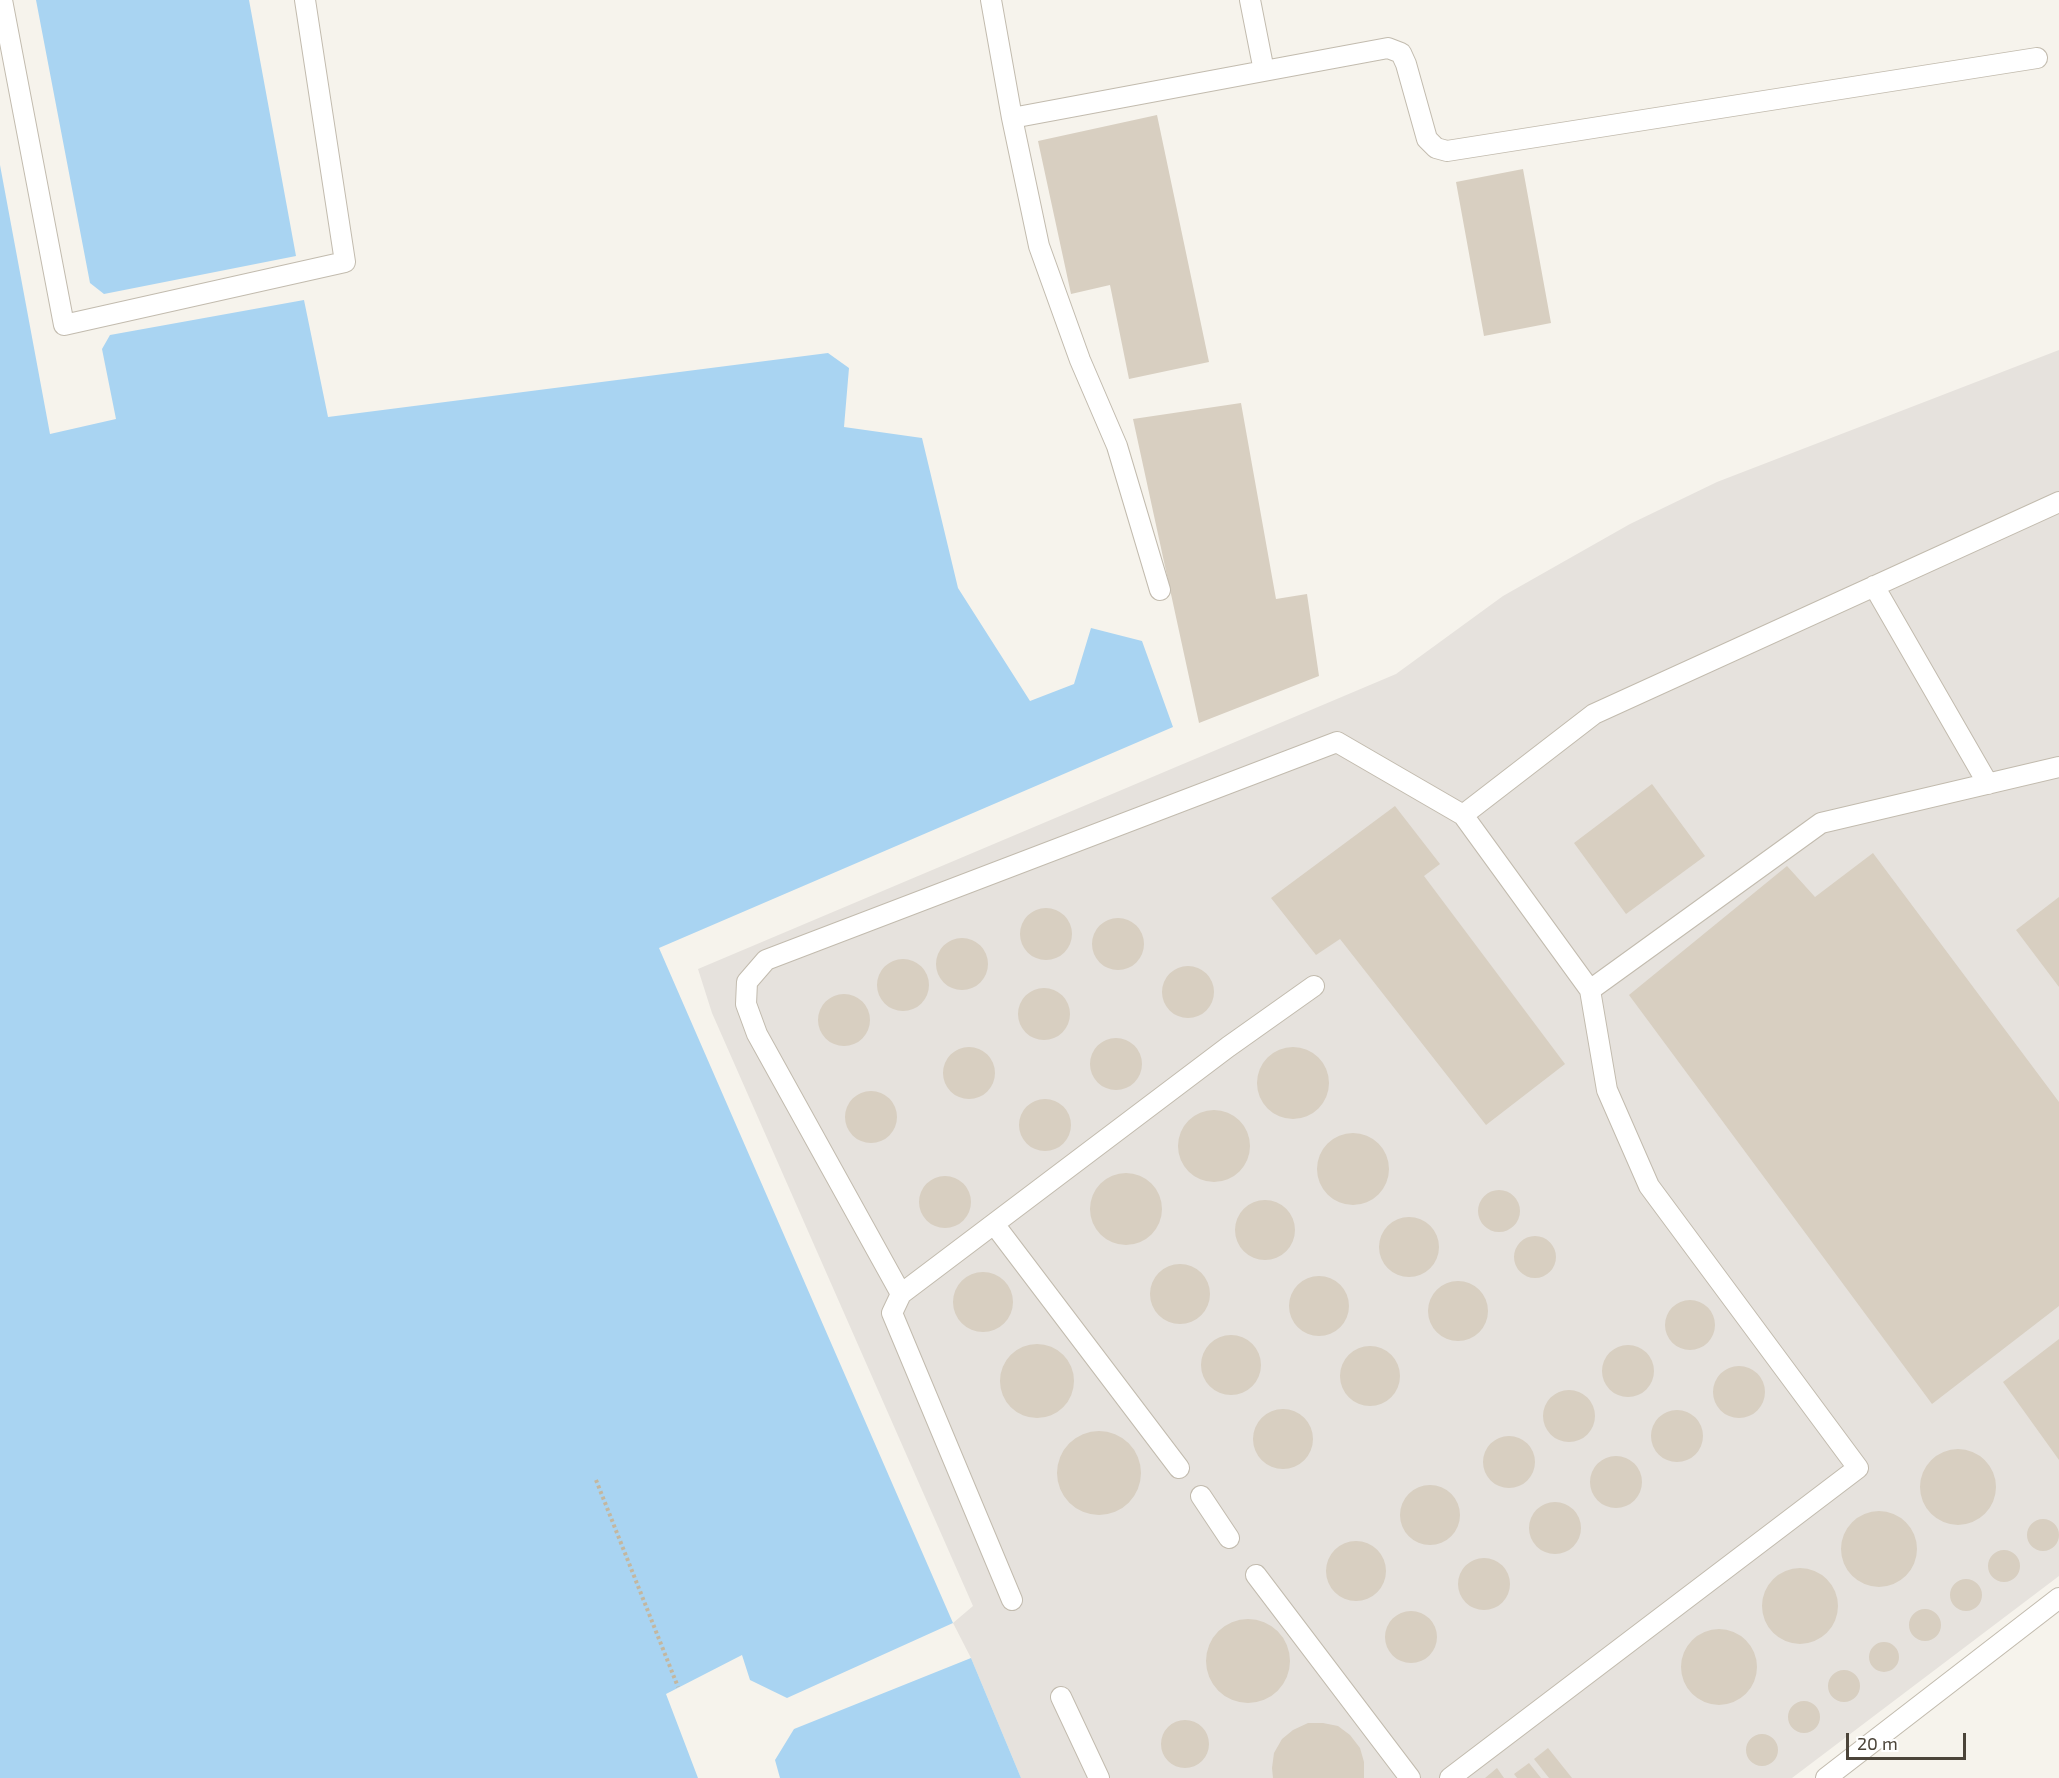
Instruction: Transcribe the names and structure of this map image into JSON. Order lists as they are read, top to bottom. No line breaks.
{"scale_bar":"20 m"}
